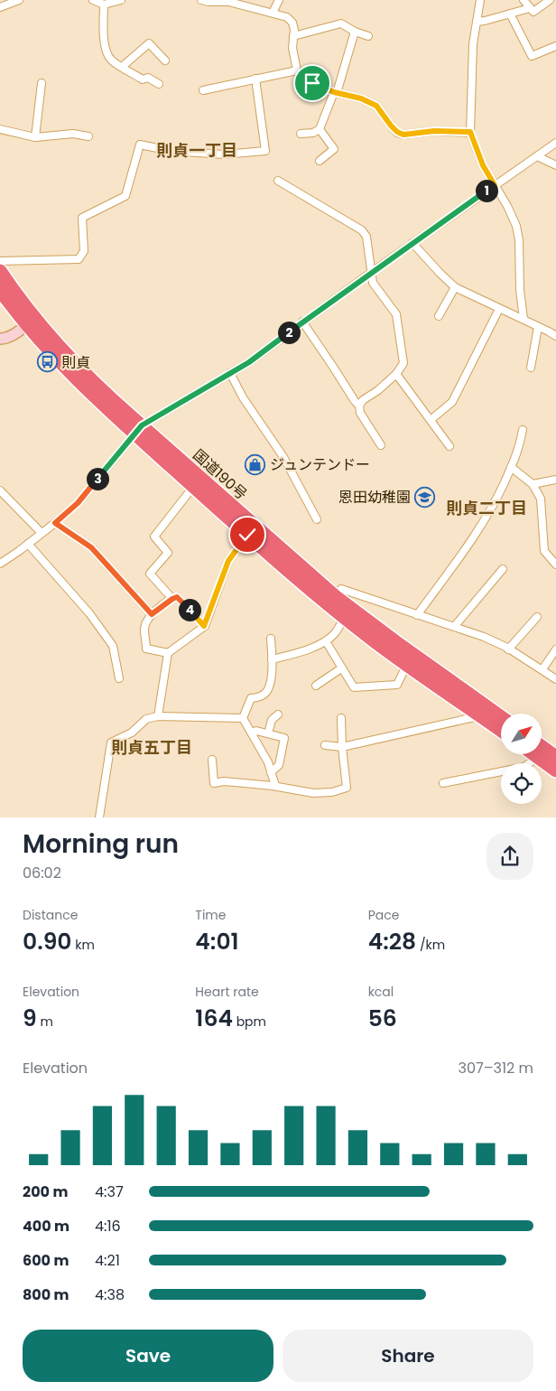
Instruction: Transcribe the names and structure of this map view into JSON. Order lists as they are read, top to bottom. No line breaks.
{"streets":{"highway":["国道190号"]},"districts":["則貞一丁目","則貞二丁目","則貞五丁目"],"places":{"bus stop":["則貞"],"shop":["ジュンテンドー"],"school or university":["恩田幼稚園"]},"north":"top right","page":{"pins":["1","2","3","4"],"heading":["Morning run","06:02"],"stats":[["Distance","0.90 km"],["Time","4:01"],["Pace","4:28 /km"],["Elevation","9 m"],["Heart rate","164 bpm"],["kcal","56"]],"chart":["Elevation","307–312 m"],"list":[{"name":"200 m","note":"4:37"},{"name":"400 m","note":"4:16"},{"name":"600 m","note":"4:21"},{"name":"800 m","note":"4:38"}],"buttons":["Save","Share"]}}
